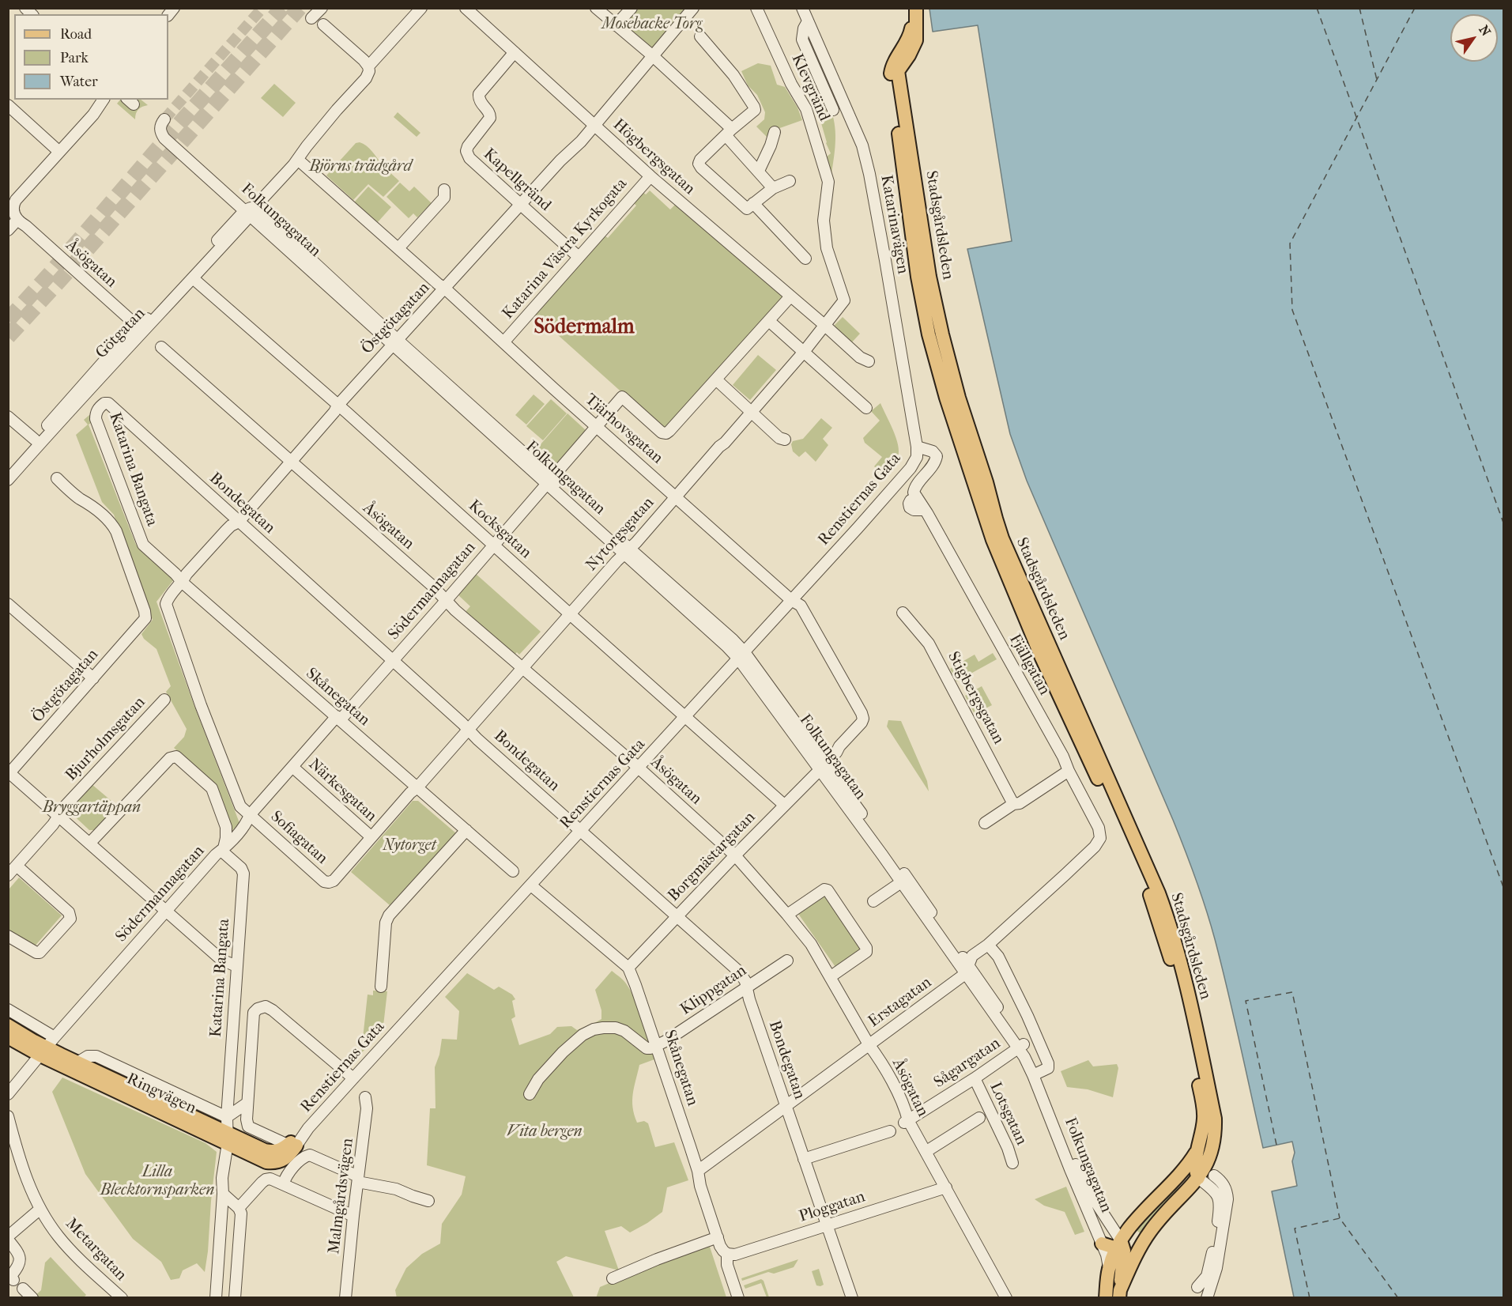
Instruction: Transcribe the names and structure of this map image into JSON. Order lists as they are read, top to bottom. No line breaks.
{"streets":{"main road":["Folkungagatan","Stadsgårdsleden","Ringvägen"],"street":["Klevgränd","Högbergsgatan","Kapellgränd","Katarinavägen","Katarina Västra Kyrkogata","Åsögatan","Östgötagatan","Götgatan","Tjärhovsgatan","Katarina Bangata","Renstiernas Gata","Bondegatan","Kocksgatan","Nytorgsgatan","Södermannagatan","Fjällgatan","Skånegatan","Stigbergsgatan","Bjurholmsgatan","Närkesgatan","Sofiagatan","Borgmästargatan","Klippgatan","Erstagatan","Sågargatan","Lotsgatan","Malmgårdsvägen","Ploggatan","Metargatan"]},"crossings":[["Klevgränd","Nytorgsgatan"],["Högbergsgatan","Kapellgränd"],["Högbergsgatan","Katarina Västra Kyrkogata"],["Högbergsgatan","Östgötagatan"],["Högbergsgatan","Nytorgsgatan"],["Kapellgränd","Katarina Västra Kyrkogata"],["Kapellgränd","Östgötagatan"],["Folkungagatan","Östgötagatan"],["Folkungagatan","Götgatan"],["Folkungagatan","Renstiernas Gata"],["Folkungagatan","Nytorgsgatan"],["Folkungagatan","Södermannagatan"],["Folkungagatan","Borgmästargatan"],["Folkungagatan","Erstagatan"],["Folkungagatan","Sågargatan"],["Katarinavägen","Renstiernas Gata"],["Katarinavägen","Fjällgatan"],["Katarina Västra Kyrkogata","Tjärhovsgatan"],["Åsögatan","Östgötagatan"],["Åsögatan","Götgatan"],["Åsögatan","Renstiernas Gata"],["Åsögatan","Nytorgsgatan"],["Åsögatan","Södermannagatan"],["Åsögatan","Borgmästargatan"],["Åsögatan","Erstagatan"],["Åsögatan","Sågargatan"],["Åsögatan","Ploggatan"],["Östgötagatan","Tjärhovsgatan"],["Östgötagatan","Bondegatan"],["Östgötagatan","Kocksgatan"],["Östgötagatan","Södermannagatan"],["Östgötagatan","Skånegatan"],["Östgötagatan","Sofiagatan"],["Götgatan","Tjärhovsgatan"],["Götgatan","Kocksgatan"],["Tjärhovsgatan","Renstiernas Gata"],["Tjärhovsgatan","Nytorgsgatan"],["Tjärhovsgatan","Södermannagatan"],["Katarina Bangata","Bondegatan"],["Katarina Bangata","Södermannagatan"],["Katarina Bangata","Skånegatan"],["Katarina Bangata","Ringvägen"],["Renstiernas Gata","Bondegatan"],["Renstiernas Gata","Kocksgatan"],["Renstiernas Gata","Fjällgatan"],["Renstiernas Gata","Skånegatan"],["Renstiernas Gata","Ringvägen"],["Bondegatan","Nytorgsgatan"],["Bondegatan","Södermannagatan"],["Bondegatan","Borgmästargatan"],["Bondegatan","Klippgatan"],["Bondegatan","Erstagatan"],["Bondegatan","Ploggatan"],["Kocksgatan","Nytorgsgatan"],["Kocksgatan","Södermannagatan"],["Kocksgatan","Borgmästargatan"],["Nytorgsgatan","Skånegatan"],["Södermannagatan","Skånegatan"],["Södermannagatan","Närkesgatan"],["Södermannagatan","Sofiagatan"],["Södermannagatan","Ringvägen"],["Fjällgatan","Erstagatan"],["Skånegatan","Borgmästargatan"],["Skånegatan","Klippgatan"],["Skånegatan","Erstagatan"],["Skånegatan","Ploggatan"],["Närkesgatan","Sofiagatan"],["Sågargatan","Lotsgatan"]],"districts":["Södermalm"],"parks":["Mosebacke Torg","Björns trädgård","Bryggartäppan","Nytorget","Vita bergen","Lilla Blecktornsparken"],"legend":["Road","Park","Water"],"north":"top right"}
